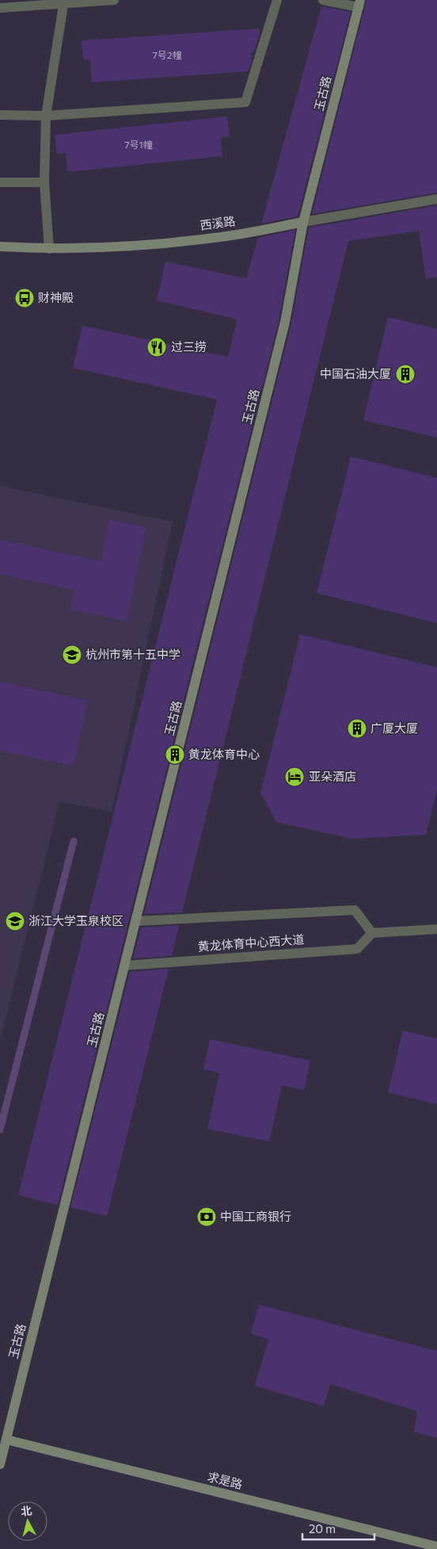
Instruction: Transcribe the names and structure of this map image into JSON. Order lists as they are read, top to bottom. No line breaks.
{"streets":{"main road":["玉古路","西溪路","求是路"],"street":["黄龙体育中心西大道"]},"crossings":[["玉古路","西溪路"],["玉古路","黄龙体育中心西大道"],["玉古路","求是路"]],"places":{"bus stop":["财神殿"],"restaurant":["过三捞"],"building":["中国石油大厦","广厦大厦","黄龙体育中心"],"school or university":["杭州市第十五中学","浙江大学玉泉校区"],"hotel":["亚朵酒店"],"bank":["中国工商银行"]},"house_numbers":["7号2幢","7号1幢"],"scale_bar":"20 m","north":"top"}
